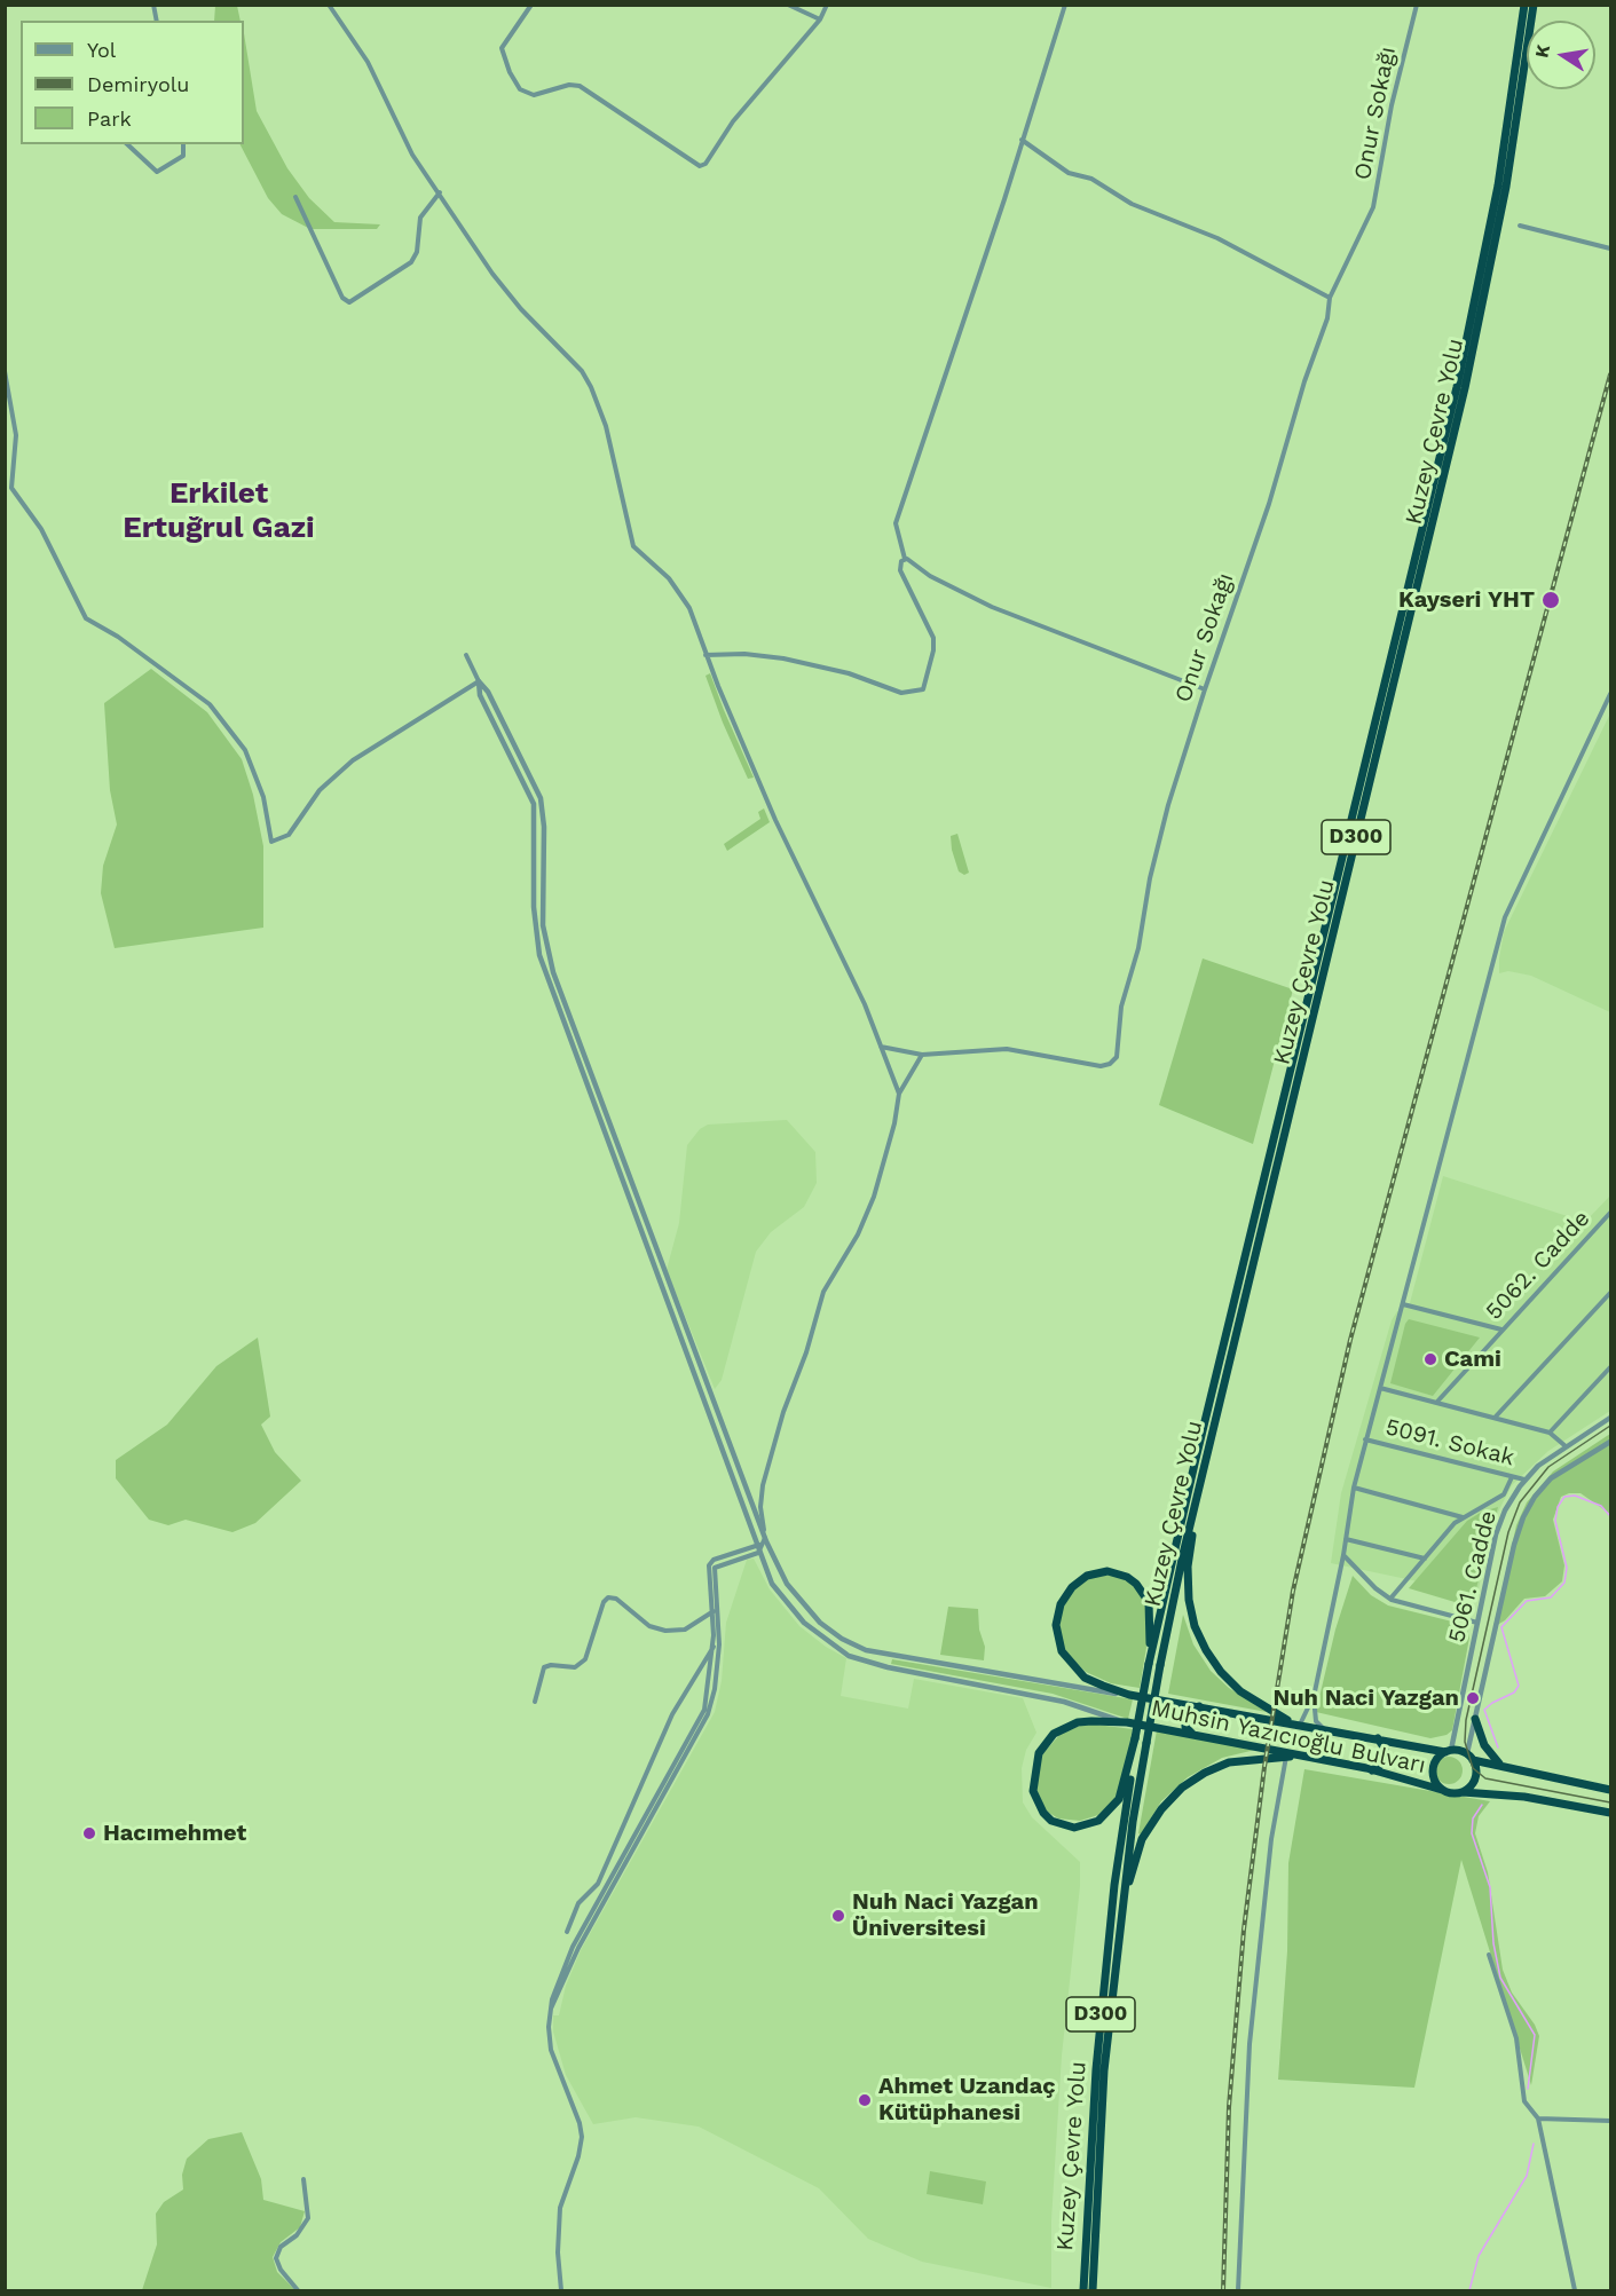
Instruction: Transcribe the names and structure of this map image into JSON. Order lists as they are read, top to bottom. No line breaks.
{"streets":{"highway":["Kuzey Çevre Yolu","D300","Muhsin Yazıcıoğlu Bulvarı"],"street":["Onur Sokağı","5062. Cadde","5091. Sokak","5061. Cadde"]},"crossings":[["Kuzey Çevre Yolu","D300"],["Kuzey Çevre Yolu","Muhsin Yazıcıoğlu Bulvarı"],["D300","Muhsin Yazıcıoğlu Bulvarı"],["5091. Sokak","5061. Cadde"],["5061. Cadde","Muhsin Yazıcıoğlu Bulvarı"]],"districts":["Erkilet Ertuğrul Gazi"],"places":["Kayseri YHT","Cami","Nuh Naci Yazgan","Hacımehmet","Nuh Naci Yazgan Üniversitesi","Ahmet Uzandaç Kütüphanesi"],"legend":["Yol","Demiryolu","Park"],"north":"left"}
